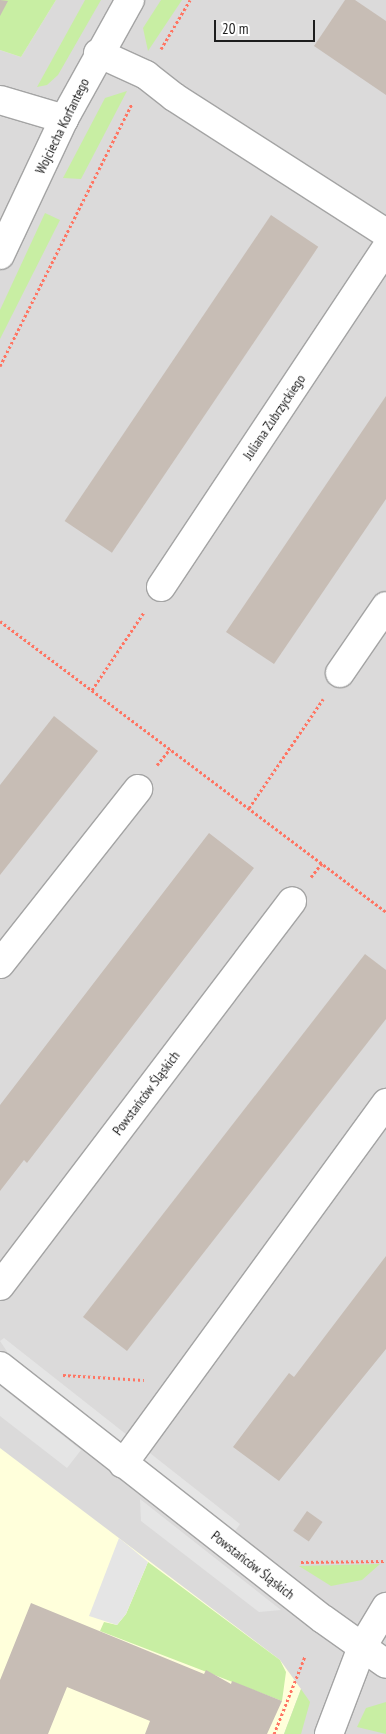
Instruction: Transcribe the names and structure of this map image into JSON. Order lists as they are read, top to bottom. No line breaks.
{"streets":{"street":["Wojciecha Korfantego","Juliana Zubrzyckiego","Powstańców Śląskich"]},"scale_bar":"20 m"}
